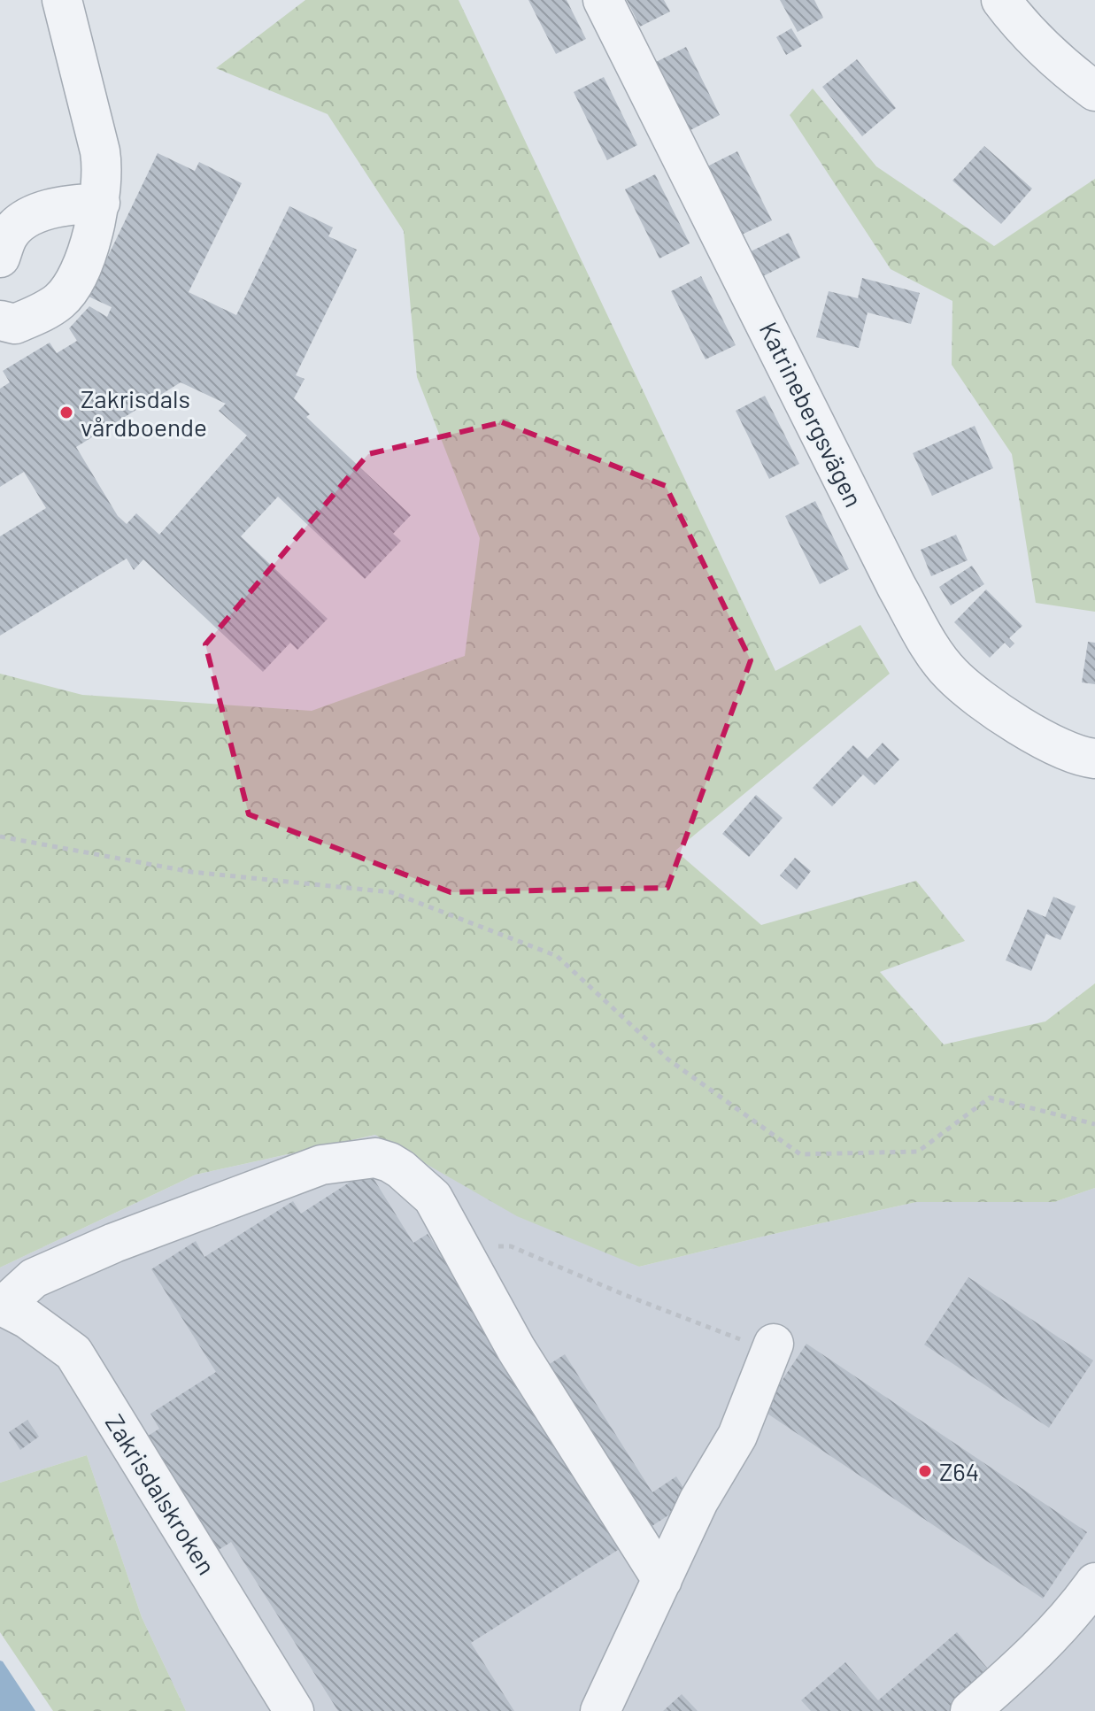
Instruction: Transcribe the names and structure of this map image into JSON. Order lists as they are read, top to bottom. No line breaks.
{"streets":{"street":["Katrinebergsvägen","Zakrisdalskroken"]},"places":["Zakrisdals vårdboende","Z64"]}
